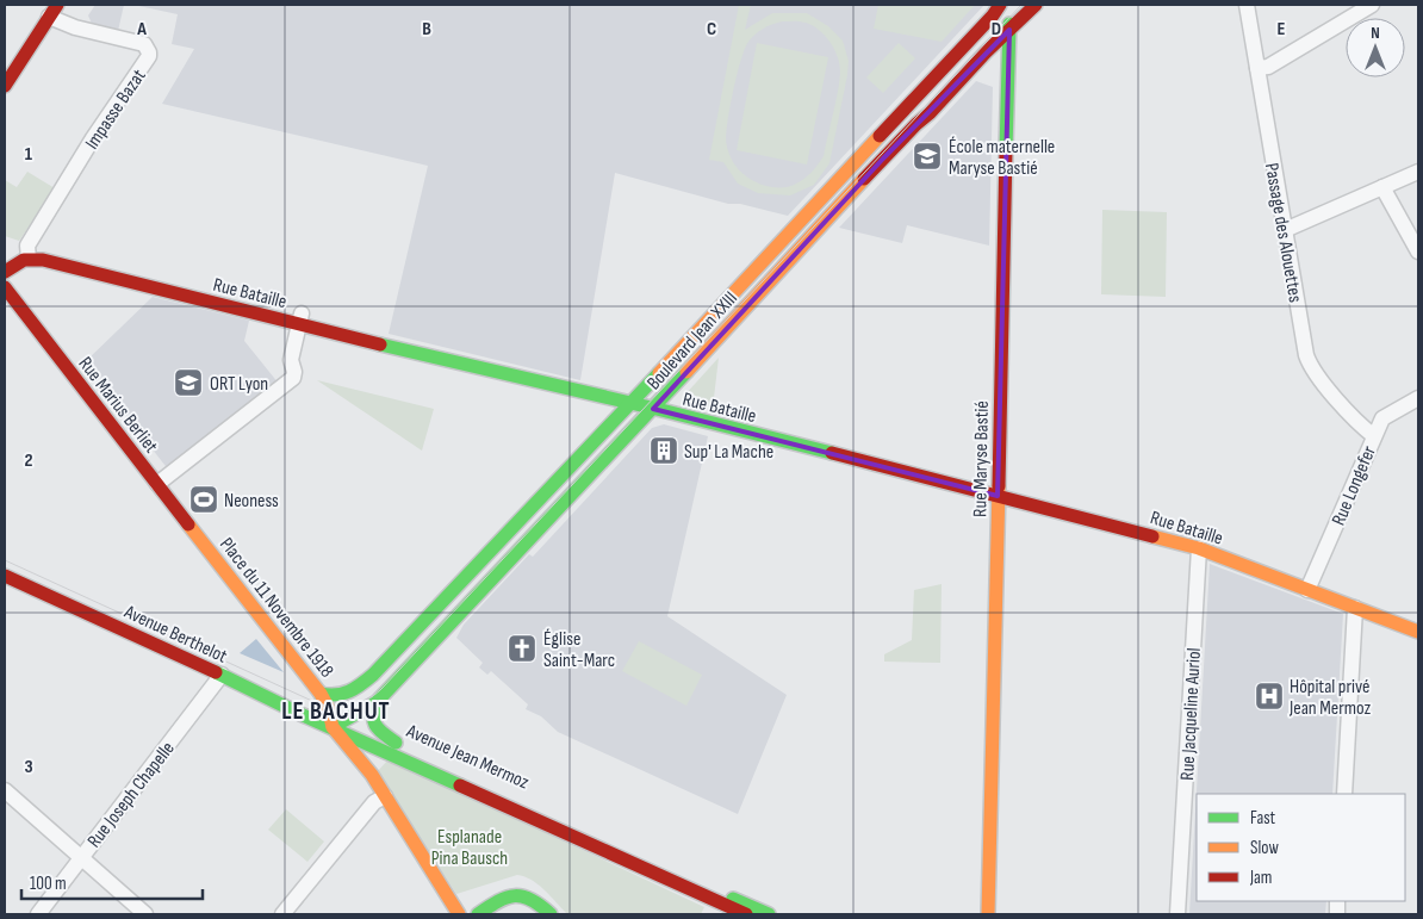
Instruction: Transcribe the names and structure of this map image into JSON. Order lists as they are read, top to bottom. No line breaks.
{"streets":{"main road":["Rue Bataille","Boulevard Jean XXIII","Rue Marius Berliet","Rue Maryse Bastié","Place du 11 Novembre 1918","Avenue Berthelot","Avenue Jean Mermoz"],"street":["Impasse Bazat","Passage des Alouettes","Rue Longefer","Rue Jacqueline Auriol","Rue Joseph Chapelle"]},"crossings":[["Impasse Bazat","Rue Bataille"],["Passage des Alouettes","Rue Longefer"],["Rue Bataille","Boulevard Jean XXIII"],["Rue Bataille","Rue Maryse Bastié"],["Rue Bataille","Rue Longefer"],["Rue Bataille","Rue Jacqueline Auriol"],["Boulevard Jean XXIII","Rue Maryse Bastié"],["Boulevard Jean XXIII","Place du 11 Novembre 1918"],["Boulevard Jean XXIII","Avenue Berthelot"],["Boulevard Jean XXIII","Avenue Jean Mermoz"],["Rue Marius Berliet","Place du 11 Novembre 1918"],["Place du 11 Novembre 1918","Avenue Berthelot"],["Place du 11 Novembre 1918","Avenue Jean Mermoz"],["Avenue Berthelot","Avenue Jean Mermoz"],["Avenue Berthelot","Rue Joseph Chapelle"]],"districts":["LE BACHUT"],"parks":["Esplanade Pina Bausch"],"places":{"school or university":["École maternelle Maryse Bastié","ORT Lyon"],"building":["Sup' La Mache"],"sports":["Neoness"],"church":["Église Saint-Marc"],"hospital":["Hôpital privé Jean Mermoz"]},"legend":["Fast","Slow","Jam"],"scale_bar":"100 m","north":"top","grid":{"columns":["A","B","C","D","E"],"rows":["1","2","3"]}}
